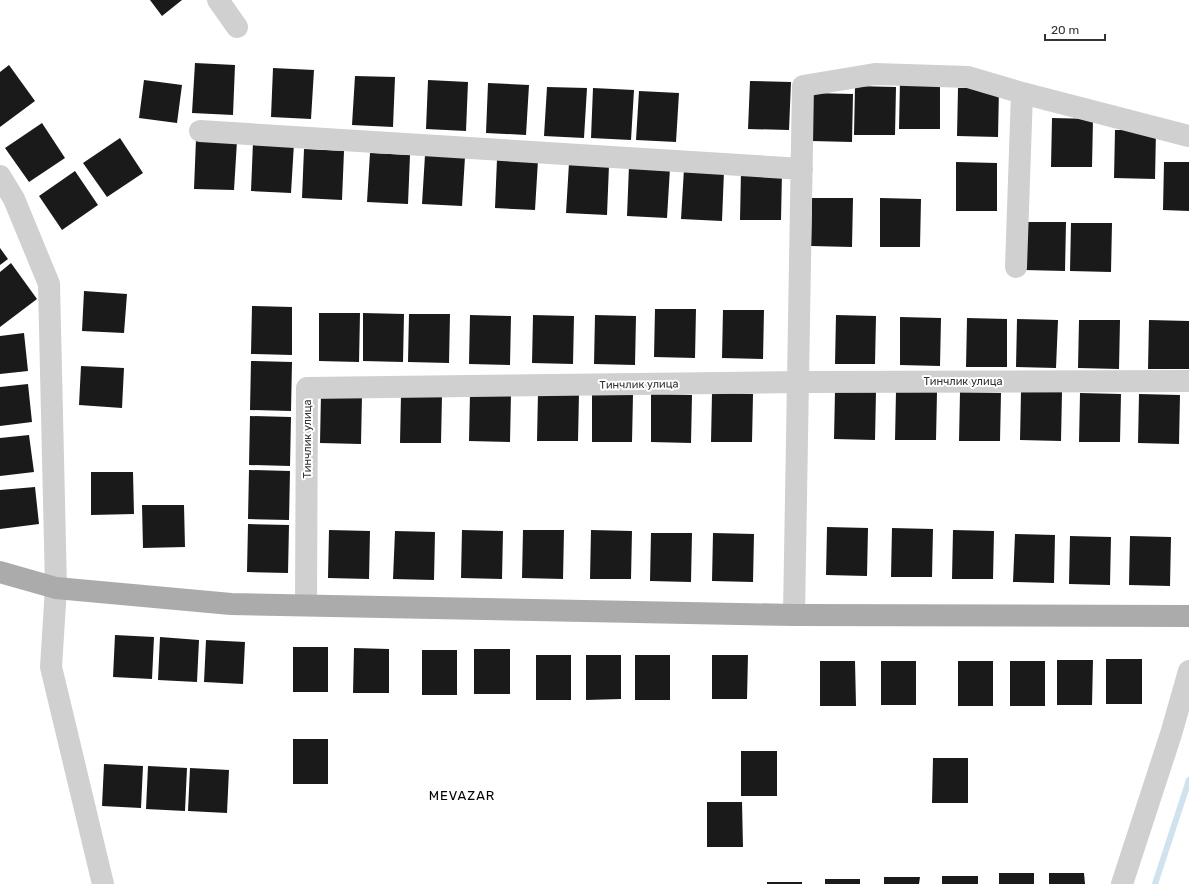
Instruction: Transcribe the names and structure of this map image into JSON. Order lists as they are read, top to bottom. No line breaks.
{"streets":{"street":["Тинчлик улица"]},"districts":["MEVAZAR"],"scale_bar":"20 m"}
